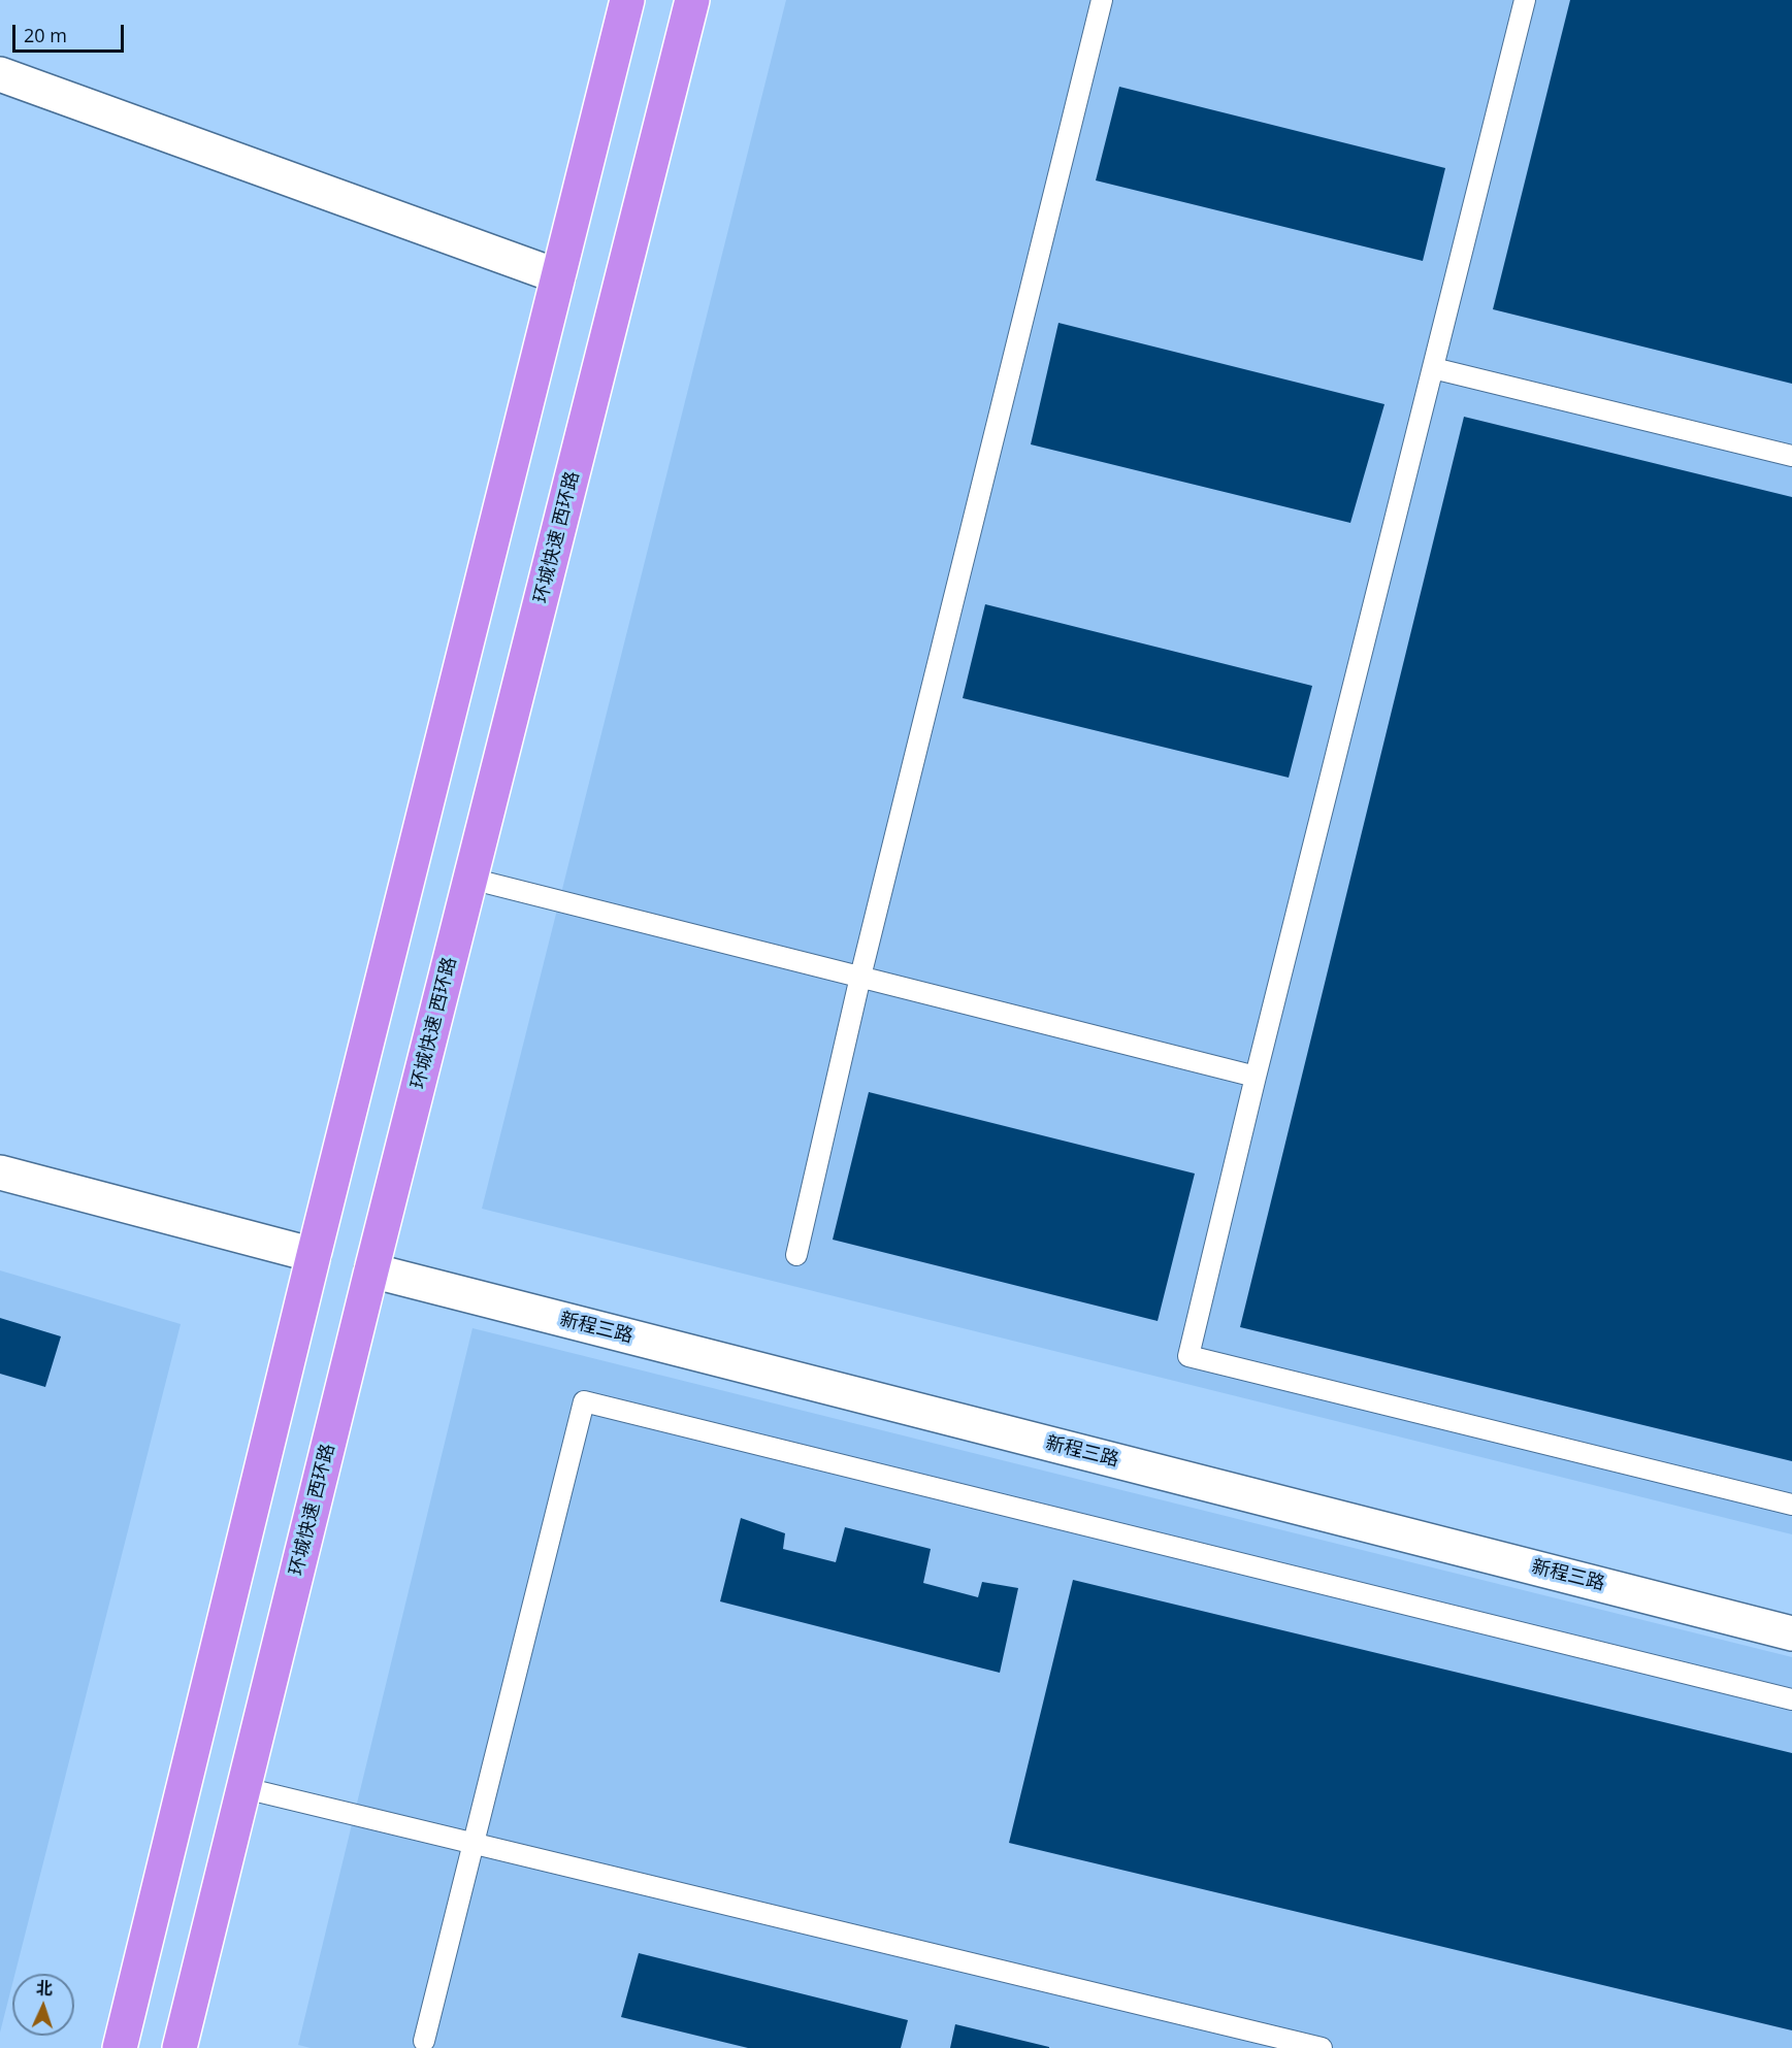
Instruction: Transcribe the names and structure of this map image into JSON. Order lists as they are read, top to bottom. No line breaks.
{"streets":{"highway":["环城快速 西环路"],"street":["新程三路"]},"crossings":[["环城快速 西环路","新程三路"]],"scale_bar":"20 m","north":"top"}
